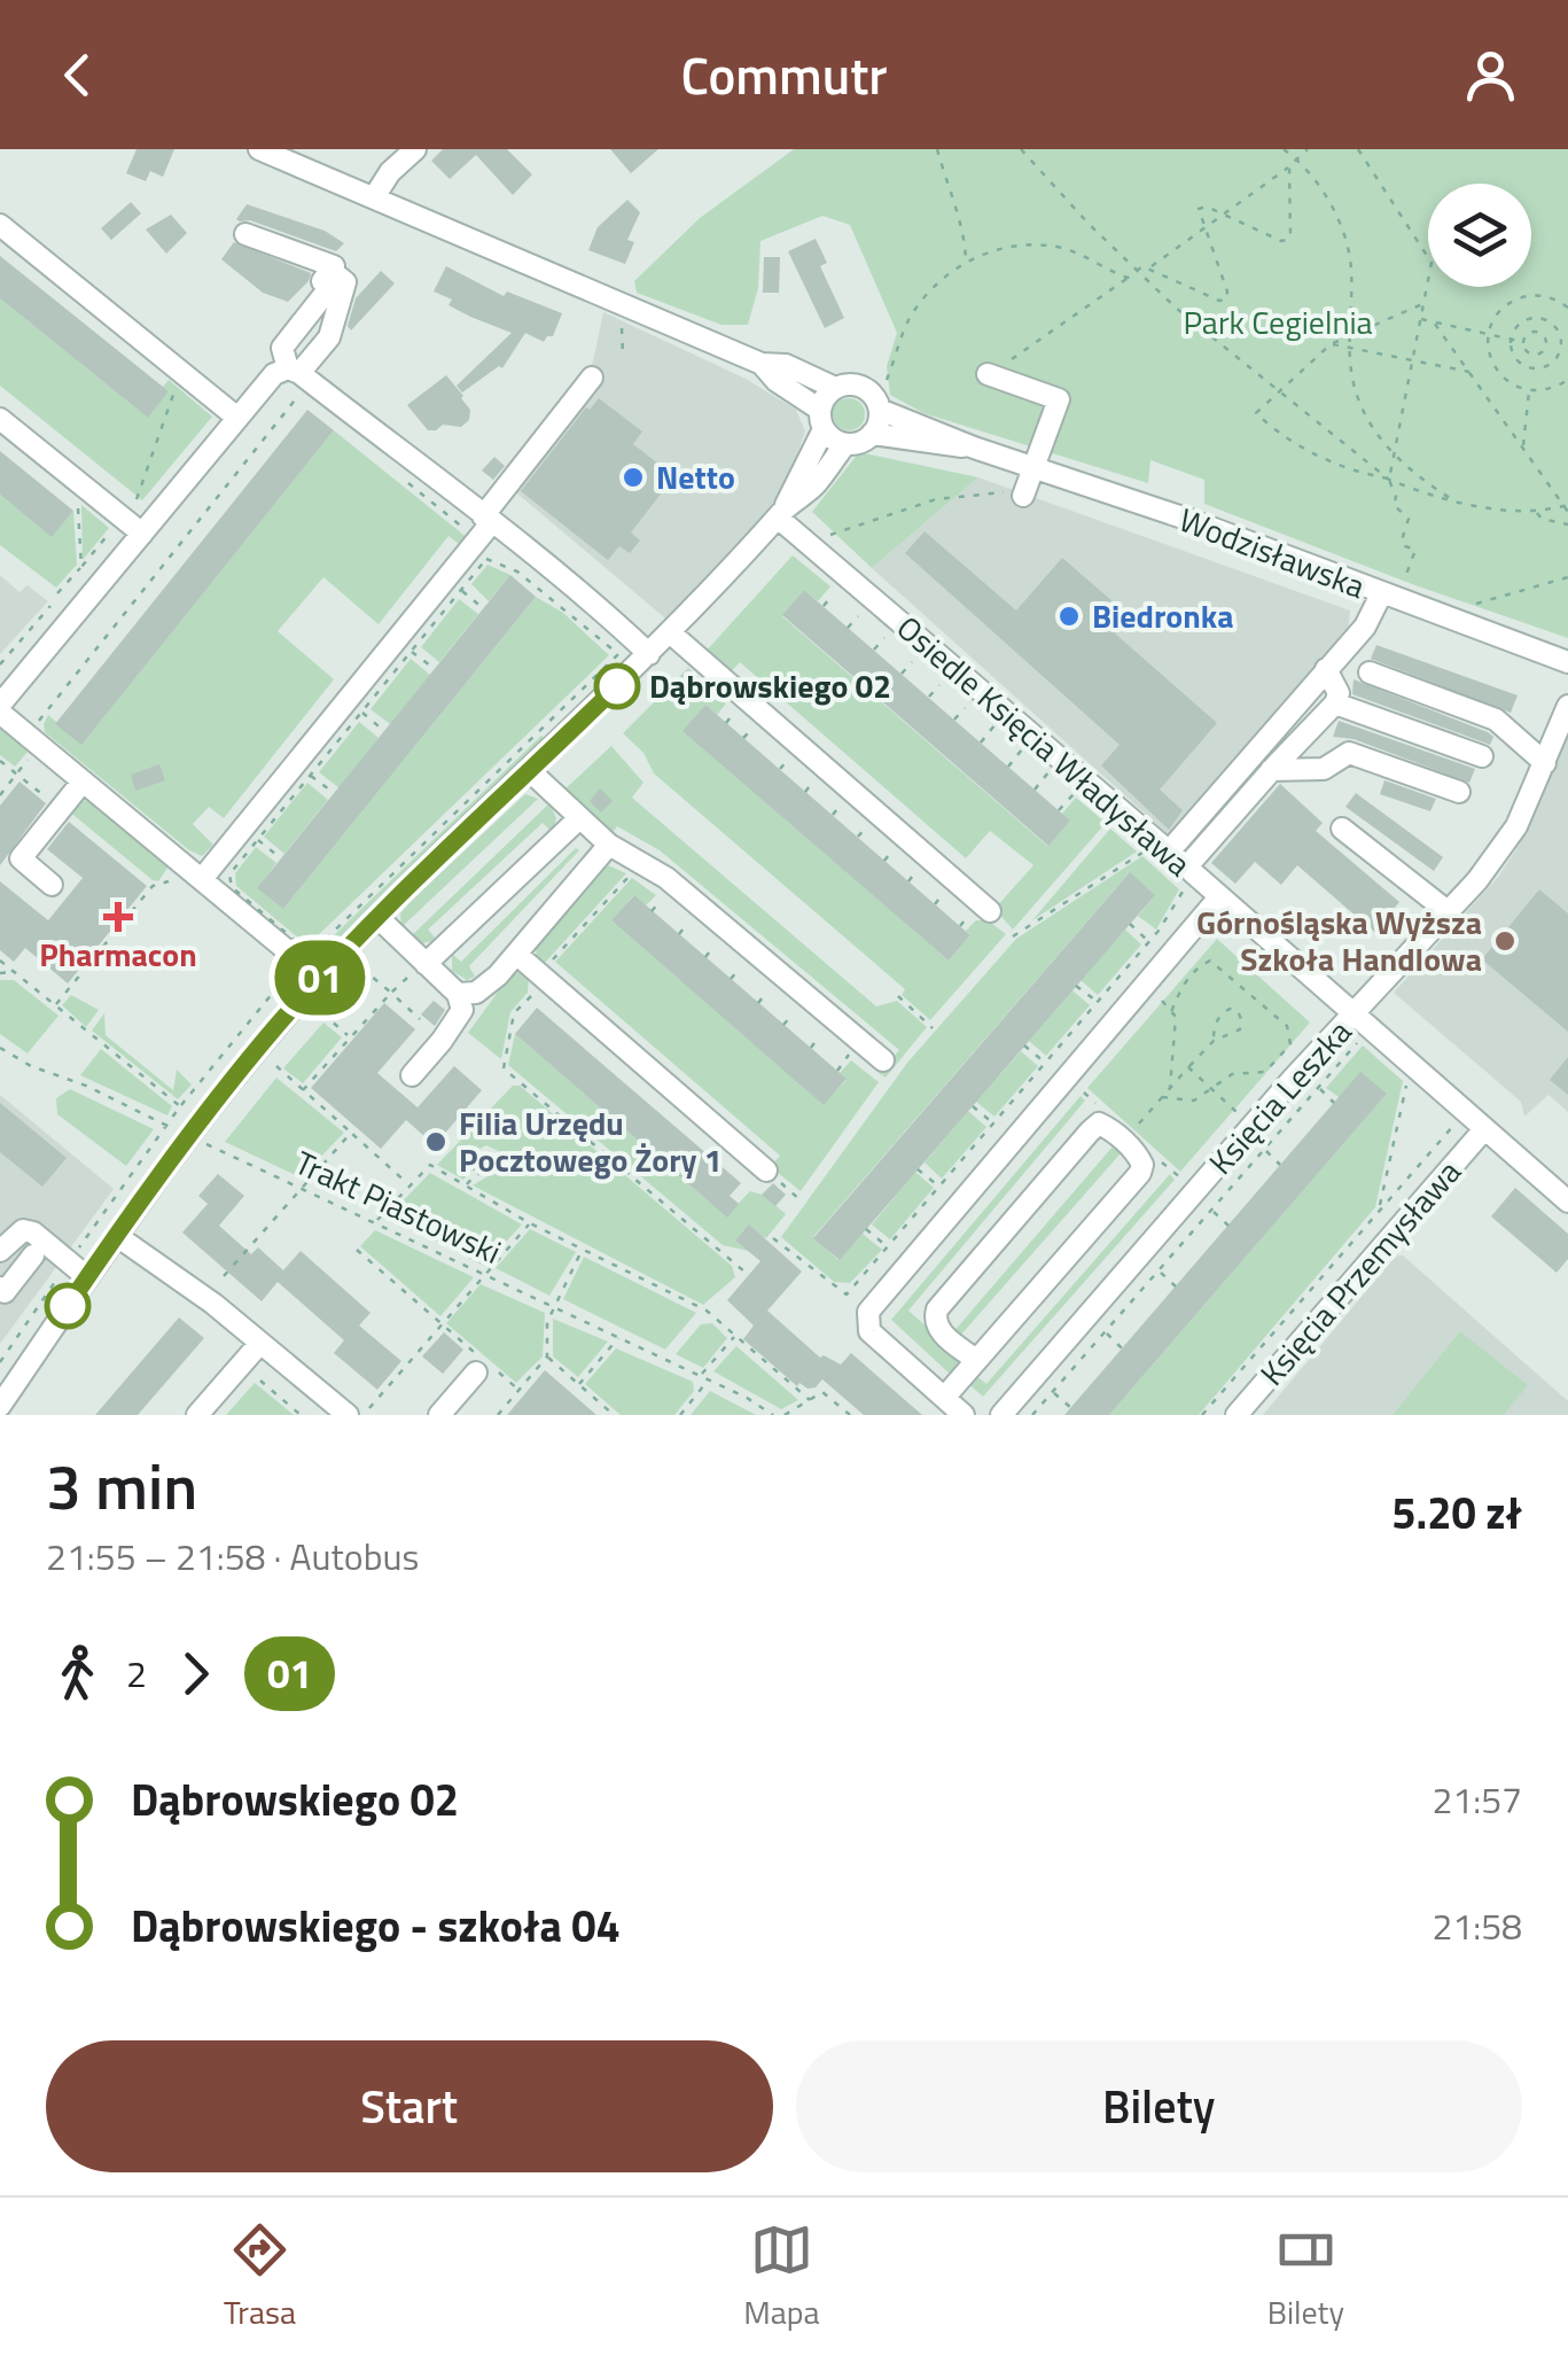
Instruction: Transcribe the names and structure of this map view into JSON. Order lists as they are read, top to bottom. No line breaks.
{"streets":{"street":["Wodzisławska","Osiedle Księcia Władysława","Księcia Leszka","Księcia Przemysława"],"path":["Trakt Piastowski"]},"crossings":[["Osiedle Księcia Władysława","Księcia Leszka"],["Osiedle Księcia Władysława","Księcia Przemysława"]],"parks":["Park Cegielnia"],"places":{"other":["Netto","Biedronka","Dąbrowskiego 02","Górnośląska Wyższa Szkoła Handlowa","Filia Urzędu Pocztowego Żory 1"],"health":["Pharmacon"]},"lines":["bus line 01"],"page":{"header":"Commutr","on_map":"01","heading":["3 min","21:55 – 21:58 · Autobus","5.20 zł"],"legs":["2","01"],"list":[{"name":"Dąbrowskiego 02","value":"21:57"},{"name":"Dąbrowskiego - szkoła 04","value":"21:58"}],"buttons":["Start","Bilety"],"tabs":["Trasa","Mapa","Bilety"]}}
